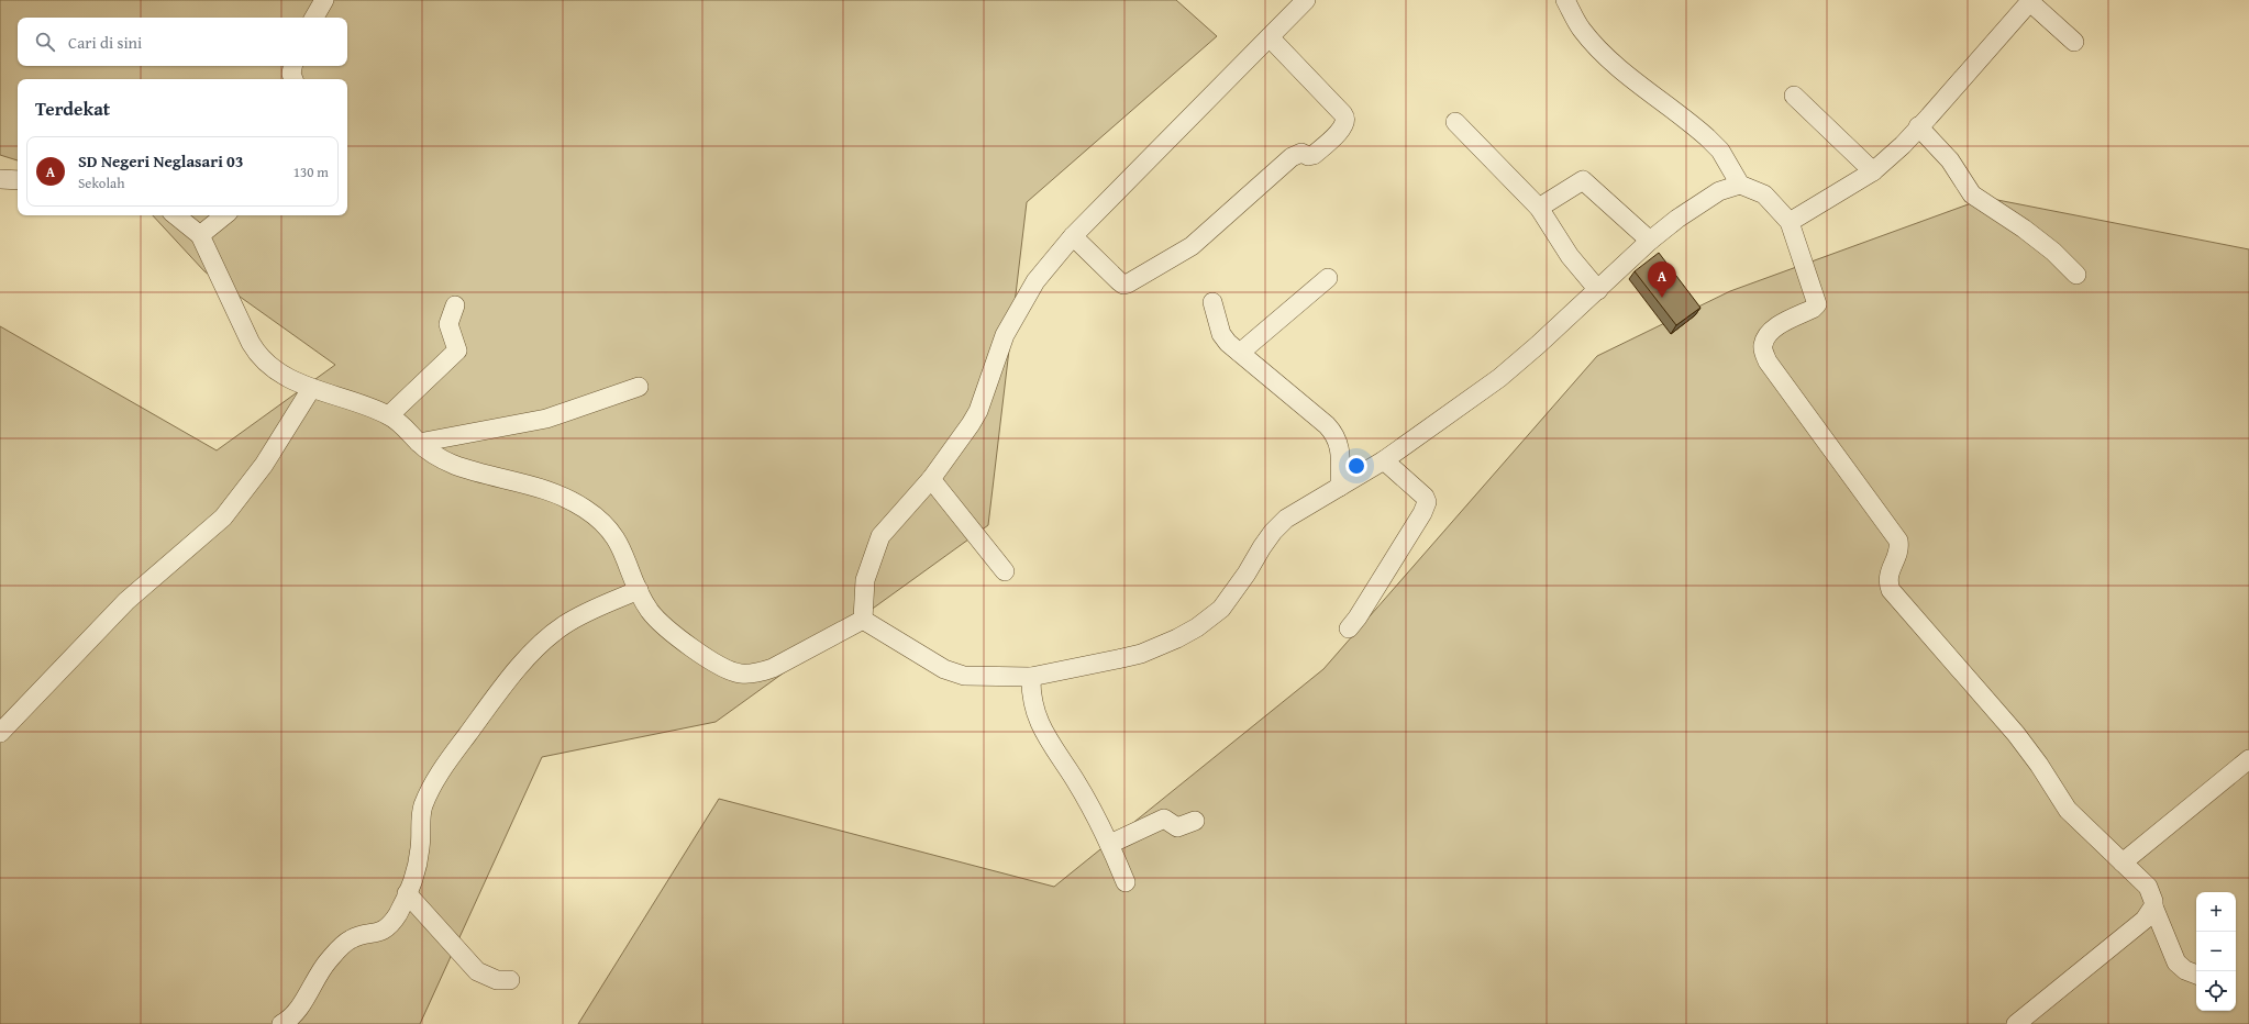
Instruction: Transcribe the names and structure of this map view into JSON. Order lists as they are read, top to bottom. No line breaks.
{"page":{"search":"Cari di sini","heading":"Terdekat","list":[{"mark":"A","name":"SD Negeri Neglasari 03","note":"Sekolah","value":"130 m"}],"pins":"A","map_buttons":["+","−"]}}
